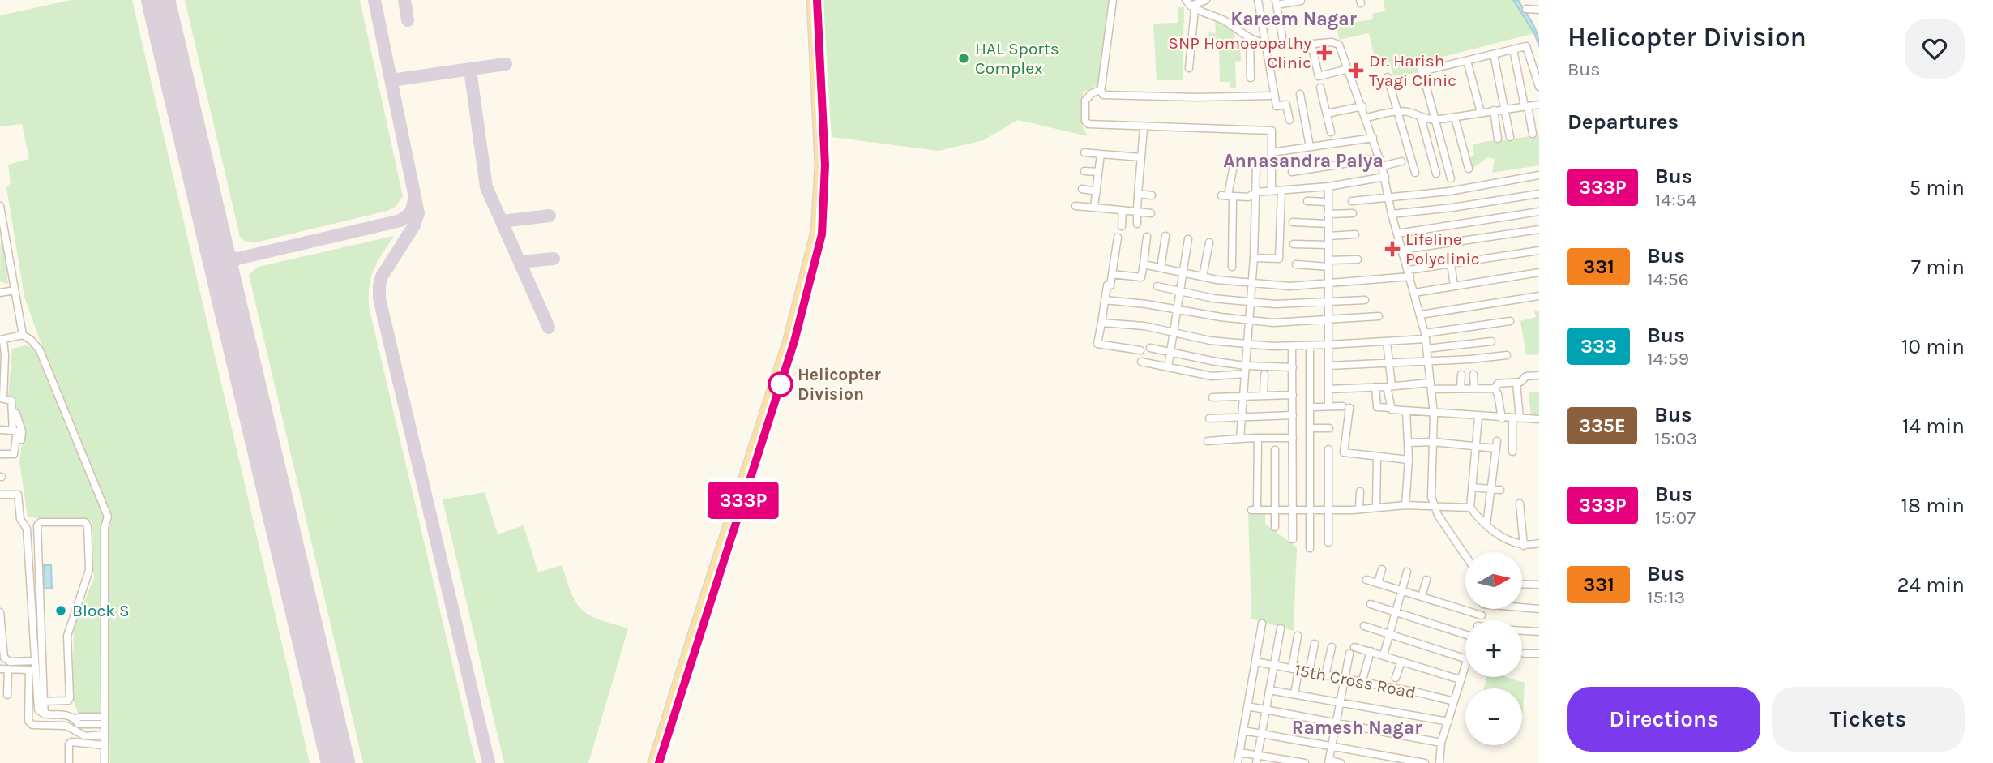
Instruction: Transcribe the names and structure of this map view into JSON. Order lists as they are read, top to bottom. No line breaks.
{"streets":{"street":["15th Cross Road"]},"districts":["Kareem Nagar","Annasandra Palya","Ramesh Nagar"],"places":{"health":["SNP Homoeopathy Clinic","Dr. Harish Tyagi Clinic","Lifeline Polyclinic"],"other":["HAL Sports Complex","Helicopter Division","Block S"]},"lines":["bus line 333P"],"north":"right","page":{"on_map":"333P","heading":[["Helicopter Division","Bus"],"Departures"],"list":[{"mark":"333P","name":"Bus","note":"14:54","value":"5 min"},{"mark":"331","name":"Bus","note":"14:56","value":"7 min"},{"mark":"333","name":"Bus","note":"14:59","value":"10 min"},{"mark":"335E","name":"Bus","note":"15:03","value":"14 min"},{"mark":"333P","name":"Bus","note":"15:07","value":"18 min"},{"mark":"331","name":"Bus","note":"15:13","value":"24 min"}],"map_buttons":["+","−"],"buttons":["Directions","Tickets"]}}
